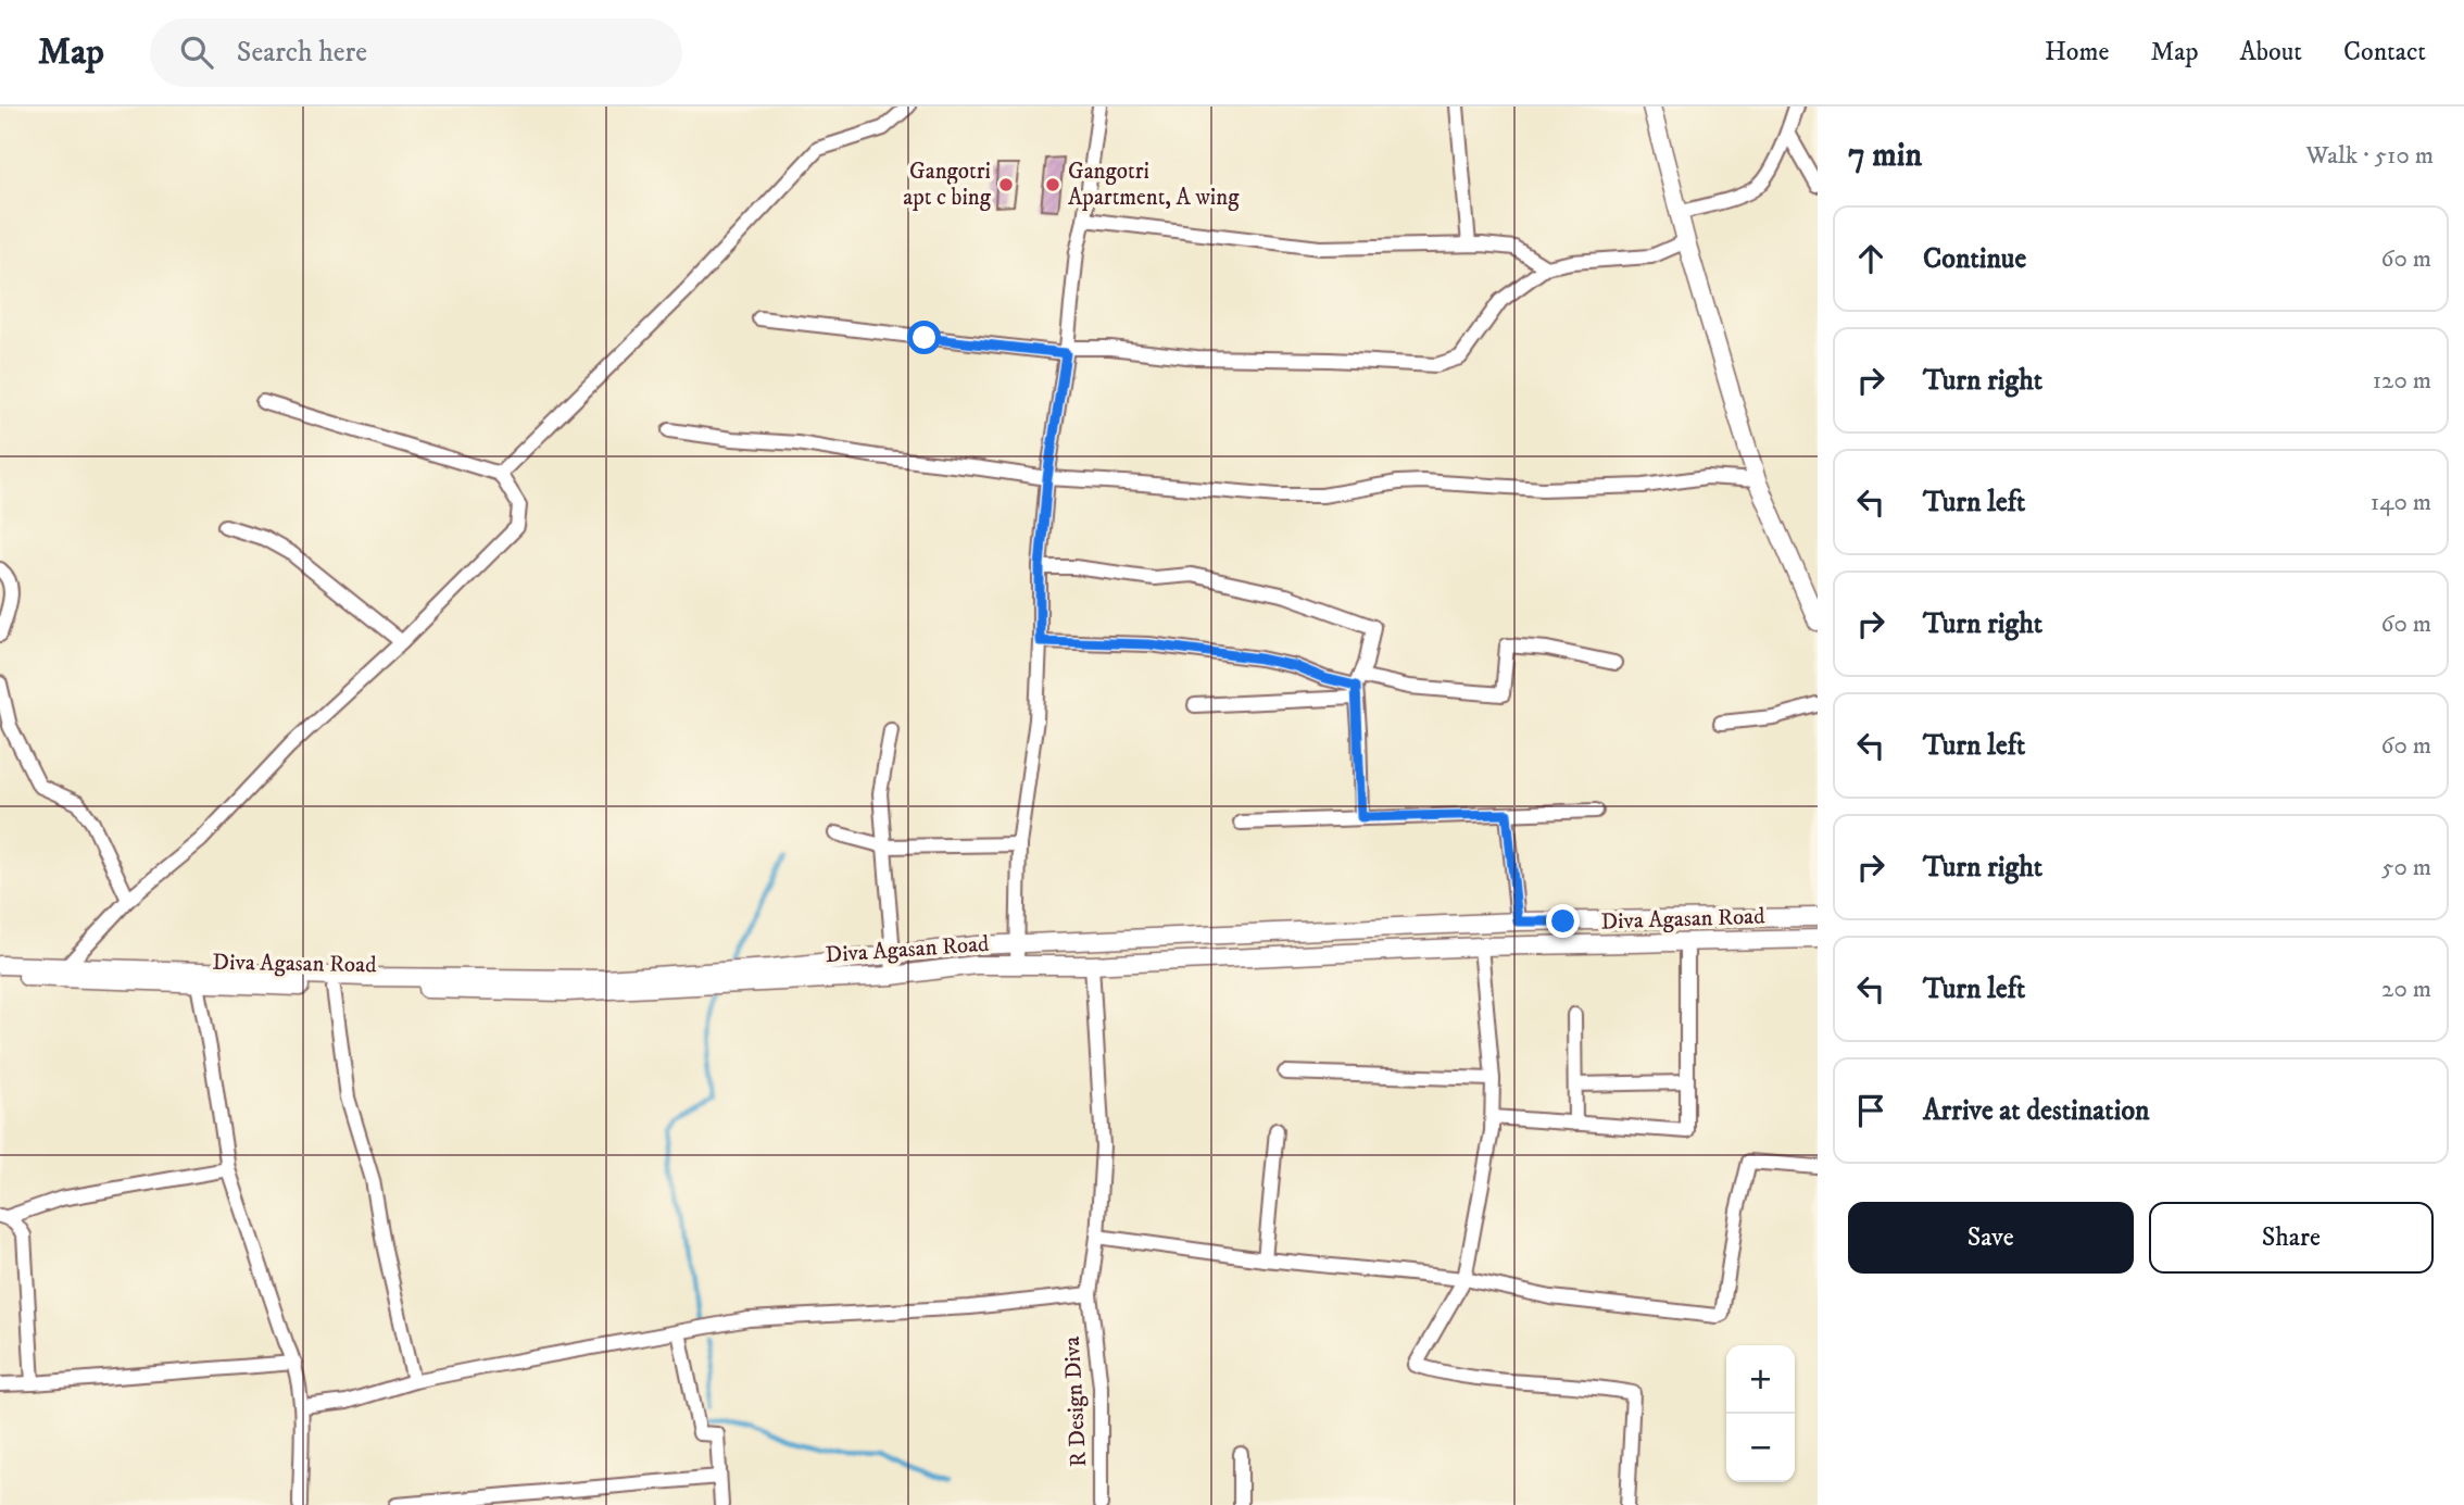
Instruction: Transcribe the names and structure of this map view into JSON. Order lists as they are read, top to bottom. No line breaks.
{"streets":{"street":["Diva Agasan Road","R Design Diva"]},"crossings":[["Diva Agasan Road","R Design Diva"]],"places":["Gangotri apt c bing","Gangotri Apartment, A wing"],"page":{"header":"Map","search":"Search here","nav":["Home","Map","About","Contact"],"heading":["7 min","Walk · 510 m"],"list":[["Continue","60 m"],["Turn right","120 m"],["Turn left","140 m"],["Turn right","60 m"],["Turn left","60 m"],["Turn right","50 m"],["Turn left","20 m"],"Arrive at destination"],"buttons":["Save","Share"],"map_buttons":["+","−"]}}
